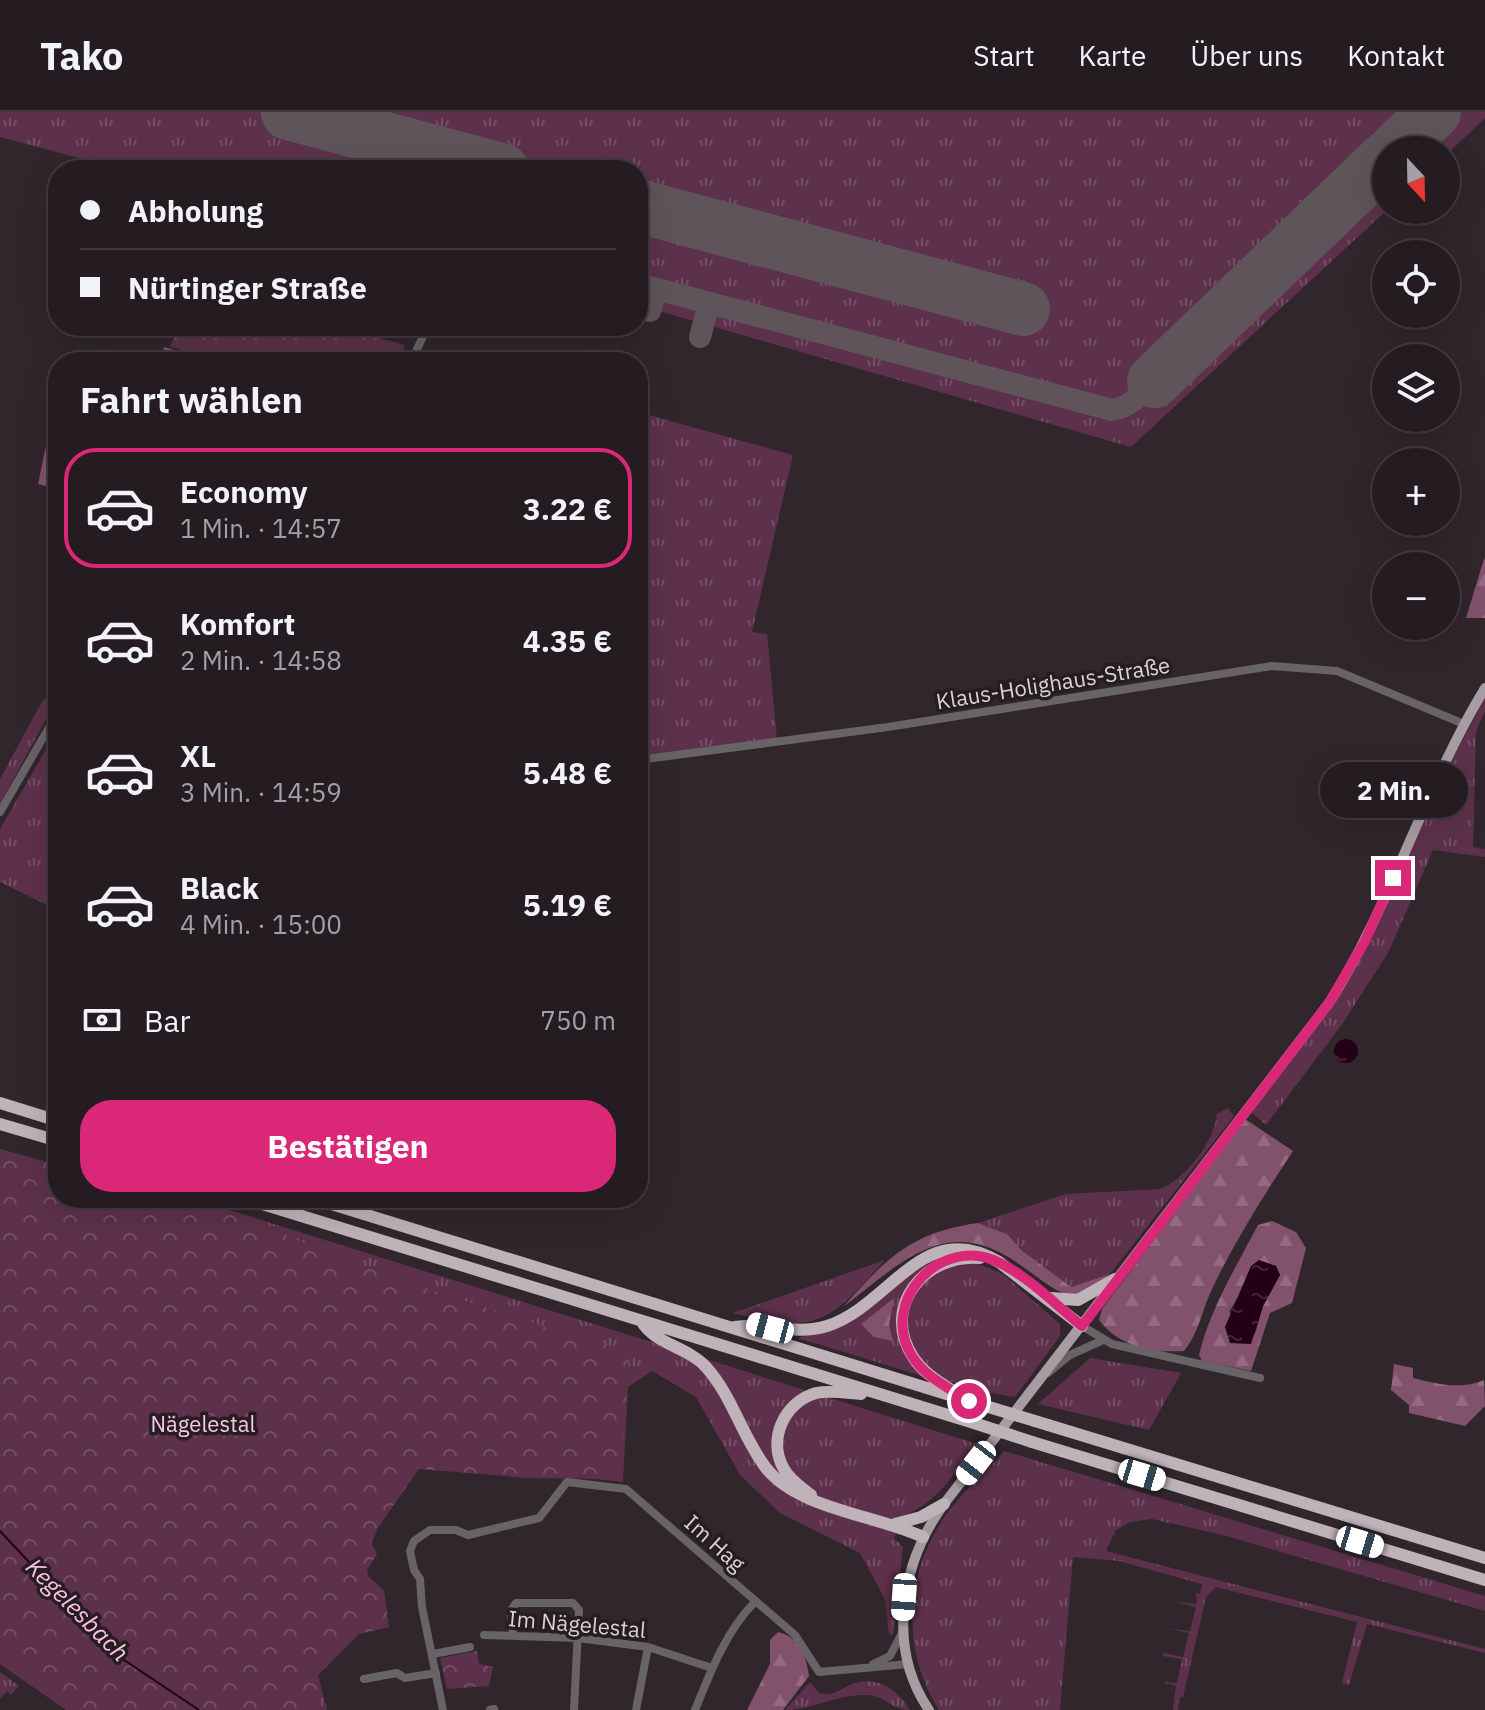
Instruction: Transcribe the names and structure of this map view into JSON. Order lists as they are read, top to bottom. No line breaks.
{"streets":{"street":["Klaus-Holighaus-Straße","Im Hag","Im Nägelestal"]},"water":["Kegelesbach"],"parks":["Nägelestal"],"north":"bottom","page":{"header":"Tako","nav":["Start","Karte","Über uns","Kontakt"],"map_buttons":["+","−"],"banner":["Abholung","Nürtinger Straße"],"heading":"Fahrt wählen","list":[{"name":"Economy","note":"1 Min. · 14:57","value":"3.22 €"},{"name":"Komfort","note":"2 Min. · 14:58","value":"4.35 €"},{"name":"XL","note":"3 Min. · 14:59","value":"5.48 €"},{"name":"Black","note":"4 Min. · 15:00","value":"5.19 €"}],"bubble":"2 Min.","pay":["Bar","750 m"],"buttons":"Bestätigen"}}
